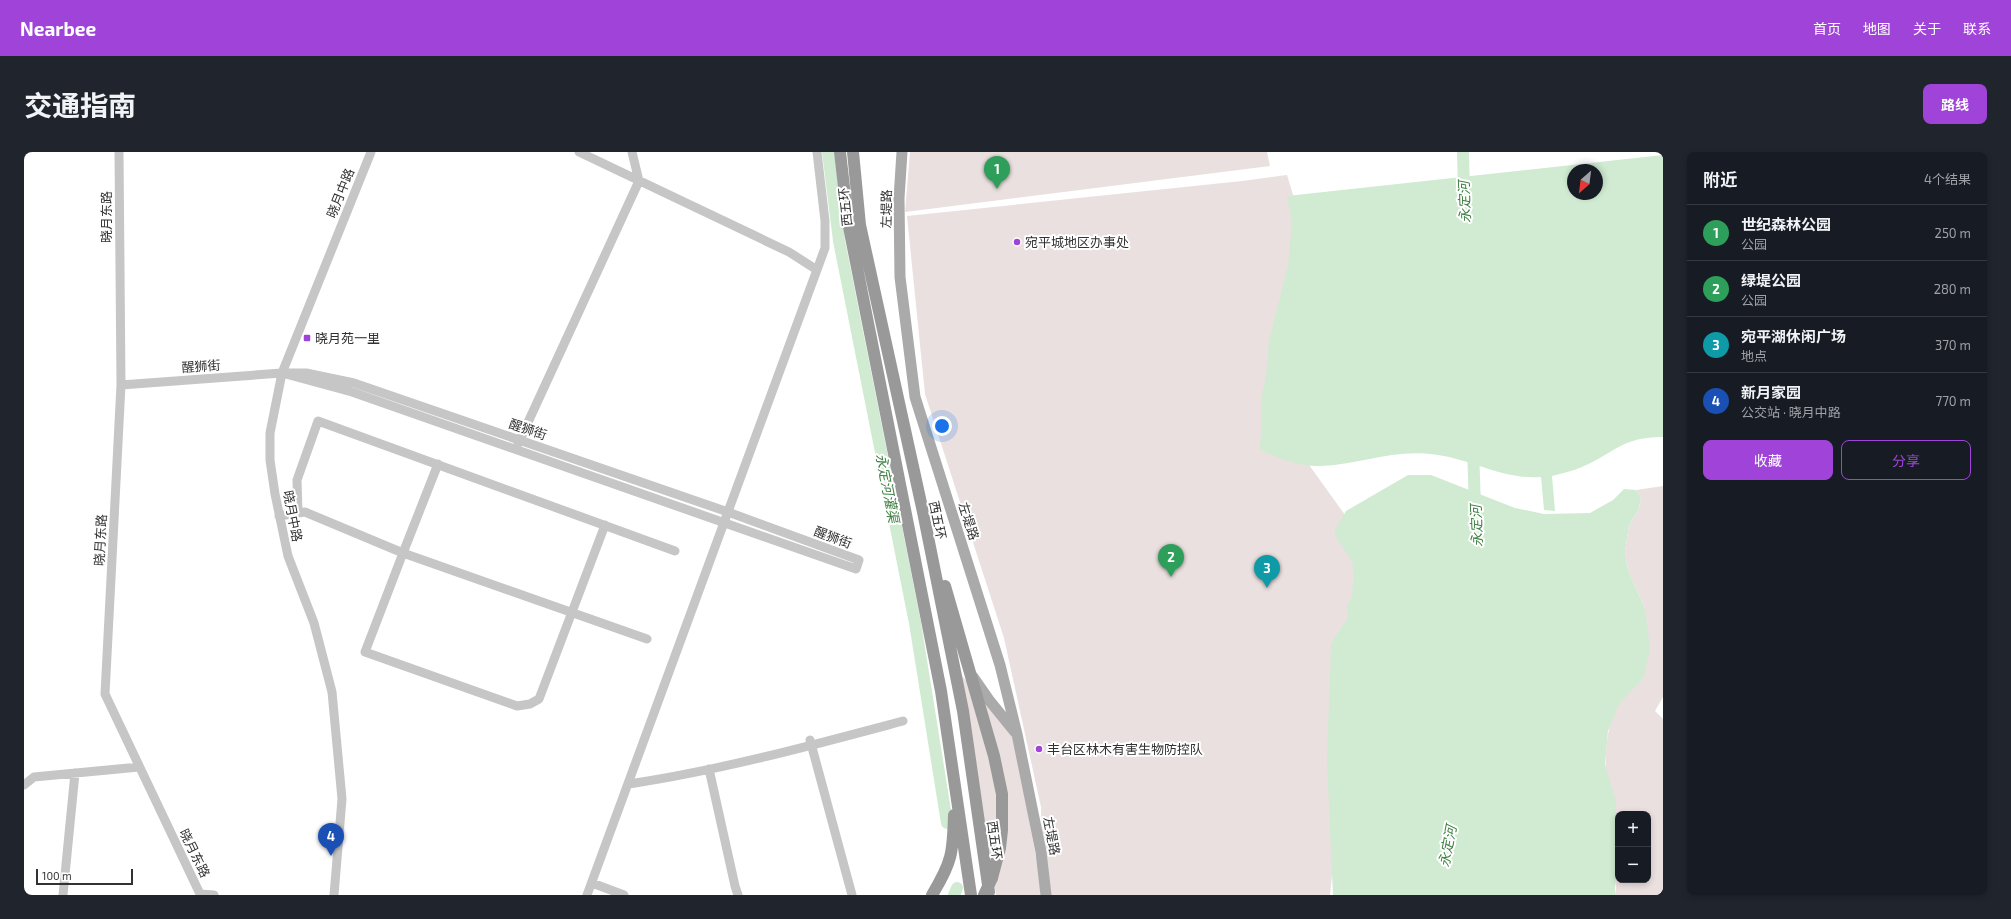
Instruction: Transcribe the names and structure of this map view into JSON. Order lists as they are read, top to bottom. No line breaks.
{"streets":{"highway":["西五环"],"main road":["左堤路"],"street":["晓月中路","晓月东路","醒狮街"]},"crossings":[["晓月中路","醒狮街"],["晓月东路","醒狮街"]],"water":["永定河","永定河灌渠"],"places":{"other":["宛平城地区办事处","丰台区林木有害生物防控队"],"transit":["晓月苑一里"]},"scale_bar":"100 m","north":"bottom left","page":{"header":"Nearbee","nav":["首页","地图","关于","联系"],"title":"交通指南","buttons":["路线",["收藏","分享"]],"heading":["附近","4个结果"],"pins":["1","2","3","4"],"list":[{"mark":"1","name":"世纪森林公园","note":"公园","value":"250 m"},{"mark":"2","name":"绿堤公园","note":"公园","value":"280 m"},{"mark":"3","name":"宛平湖休闲广场","note":"地点","value":"370 m"},{"mark":"4","name":"新月家园","note":"公交站 · 晓月中路","value":"770 m"}],"map_buttons":["+","−"],"scale":"100 m"}}
